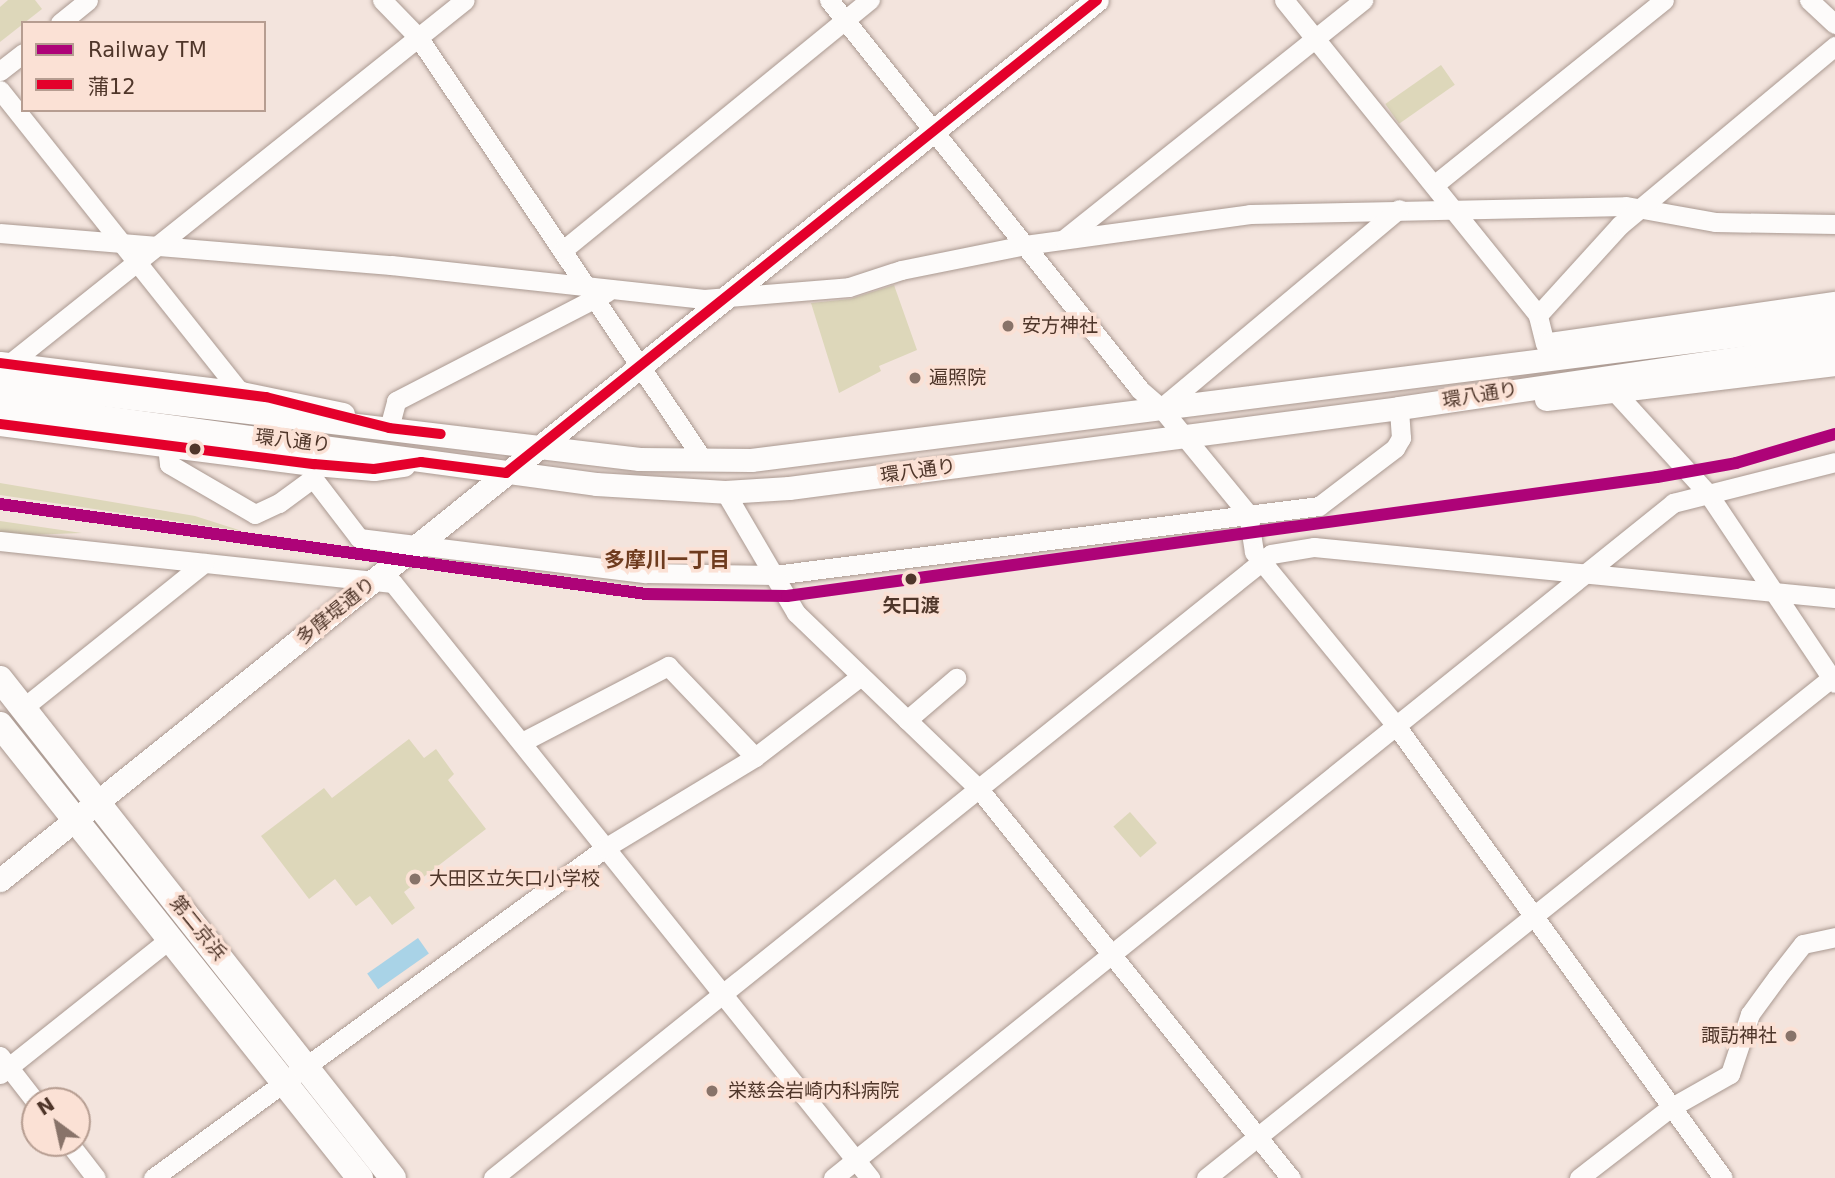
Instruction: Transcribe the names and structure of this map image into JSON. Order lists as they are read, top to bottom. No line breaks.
{"streets":{"highway":["第二京浜"],"main road":["環八通り","多摩堤通り"]},"crossings":[["環八通り","多摩堤通り"],["多摩堤通り","第二京浜"]],"districts":["多摩川一丁目"],"places":["安方神社","遍照院","矢口渡","大田区立矢口小学校","諏訪神社","栄慈会岩崎内科病院"],"lines":["transit line 蒲12","rail line TM"],"legend":["Railway TM","蒲12"],"north":"top left"}
